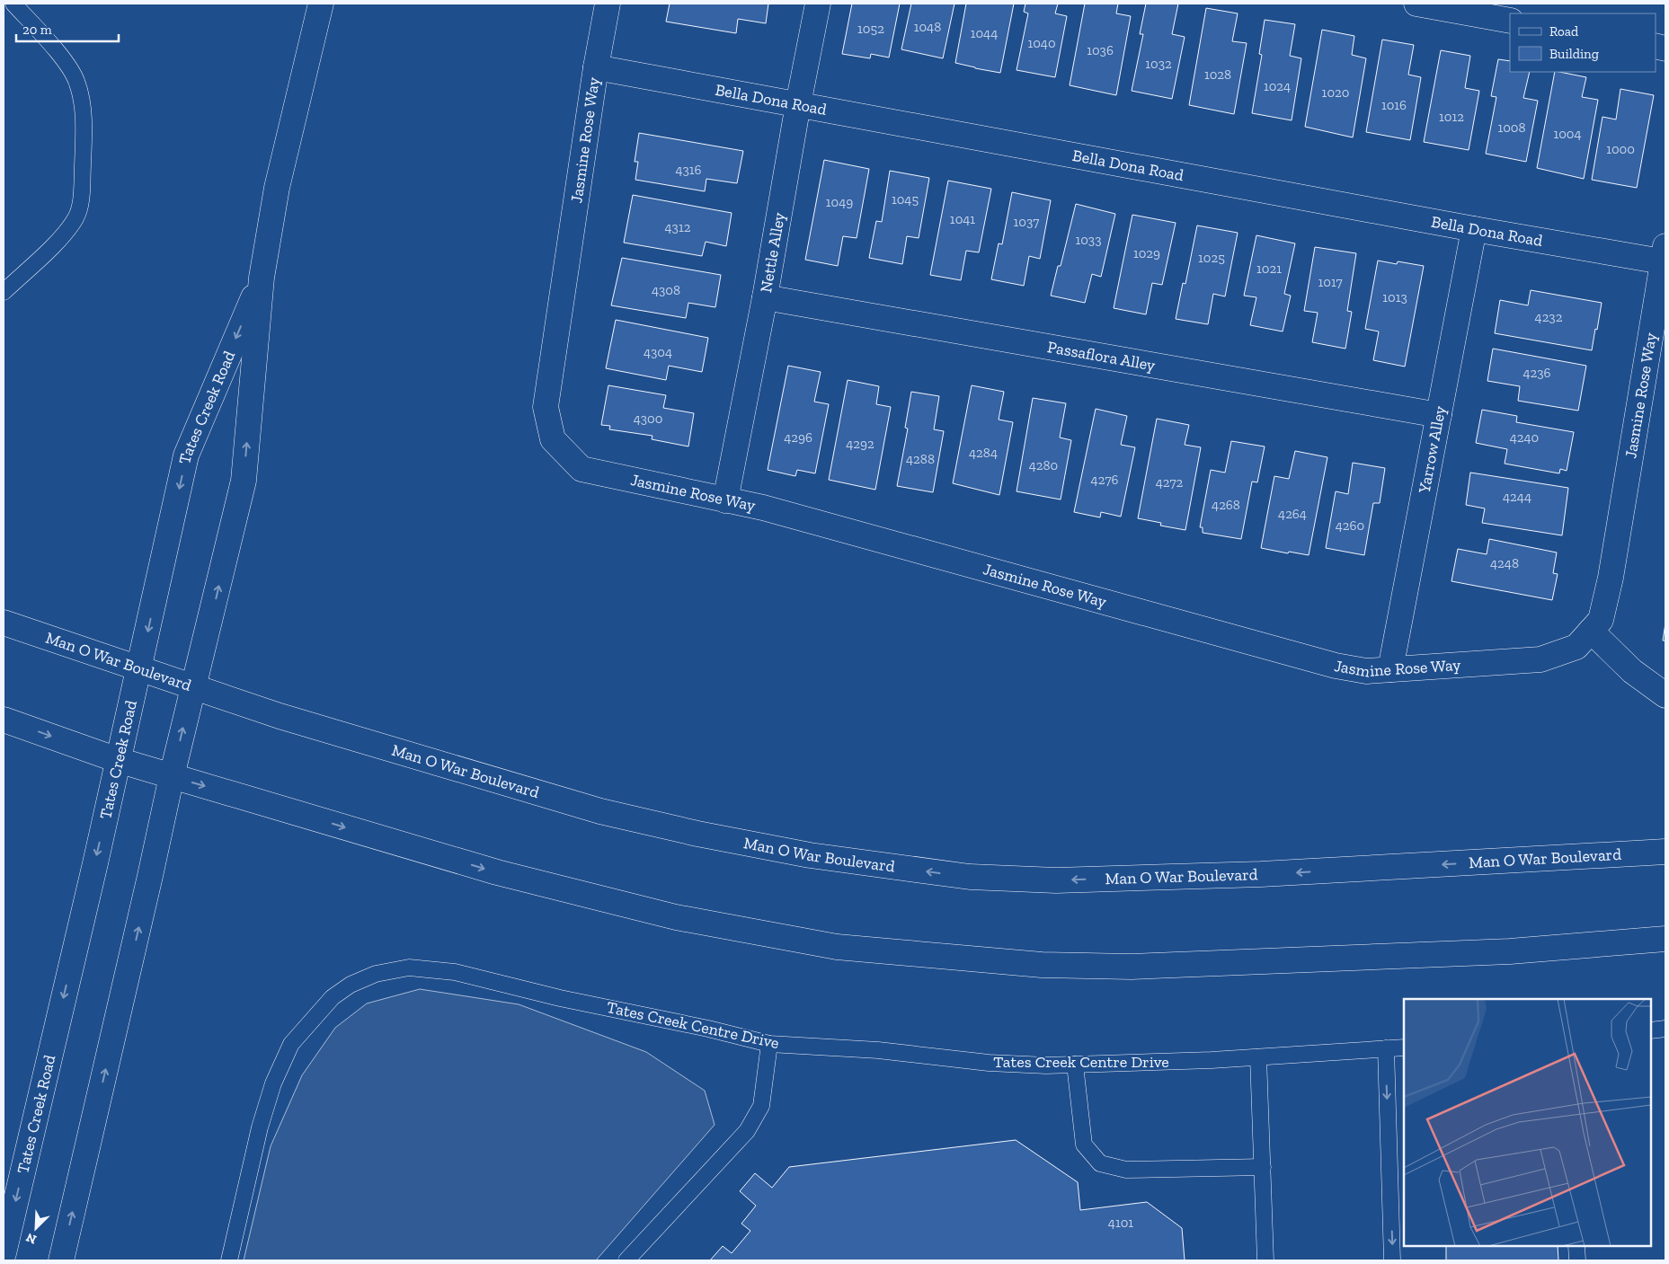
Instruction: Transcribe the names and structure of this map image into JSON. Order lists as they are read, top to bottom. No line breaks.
{"streets":{"main road":["Bella Dona Road","Jasmine Rose Way","Nettle Alley","Passaflora Alley","Tates Creek Road","Yarrow Alley","Man O War Boulevard"],"lane":["Tates Creek Centre Drive"]},"crossings":[["Bella Dona Road","Jasmine Rose Way"],["Bella Dona Road","Nettle Alley"],["Bella Dona Road","Yarrow Alley"],["Jasmine Rose Way","Nettle Alley"],["Jasmine Rose Way","Yarrow Alley"],["Nettle Alley","Passaflora Alley"],["Passaflora Alley","Yarrow Alley"],["Tates Creek Road","Man O War Boulevard"]],"house_numbers":["1048","1052","1044","1040","1036","1032","1028","1024","1020","1016","1012","1008","1004","1000","4316","1045","1049","1041","1037","4312","1033","1029","1025","1021","1017","4308","1013","4232","4304","4236","4300","4296","4240","4292","4284","4288","4280","4276","4272","4244","4268","4264","4260","4248","4101"],"legend":["Road","Building"],"scale_bar":"20 m","north":"bottom left"}
